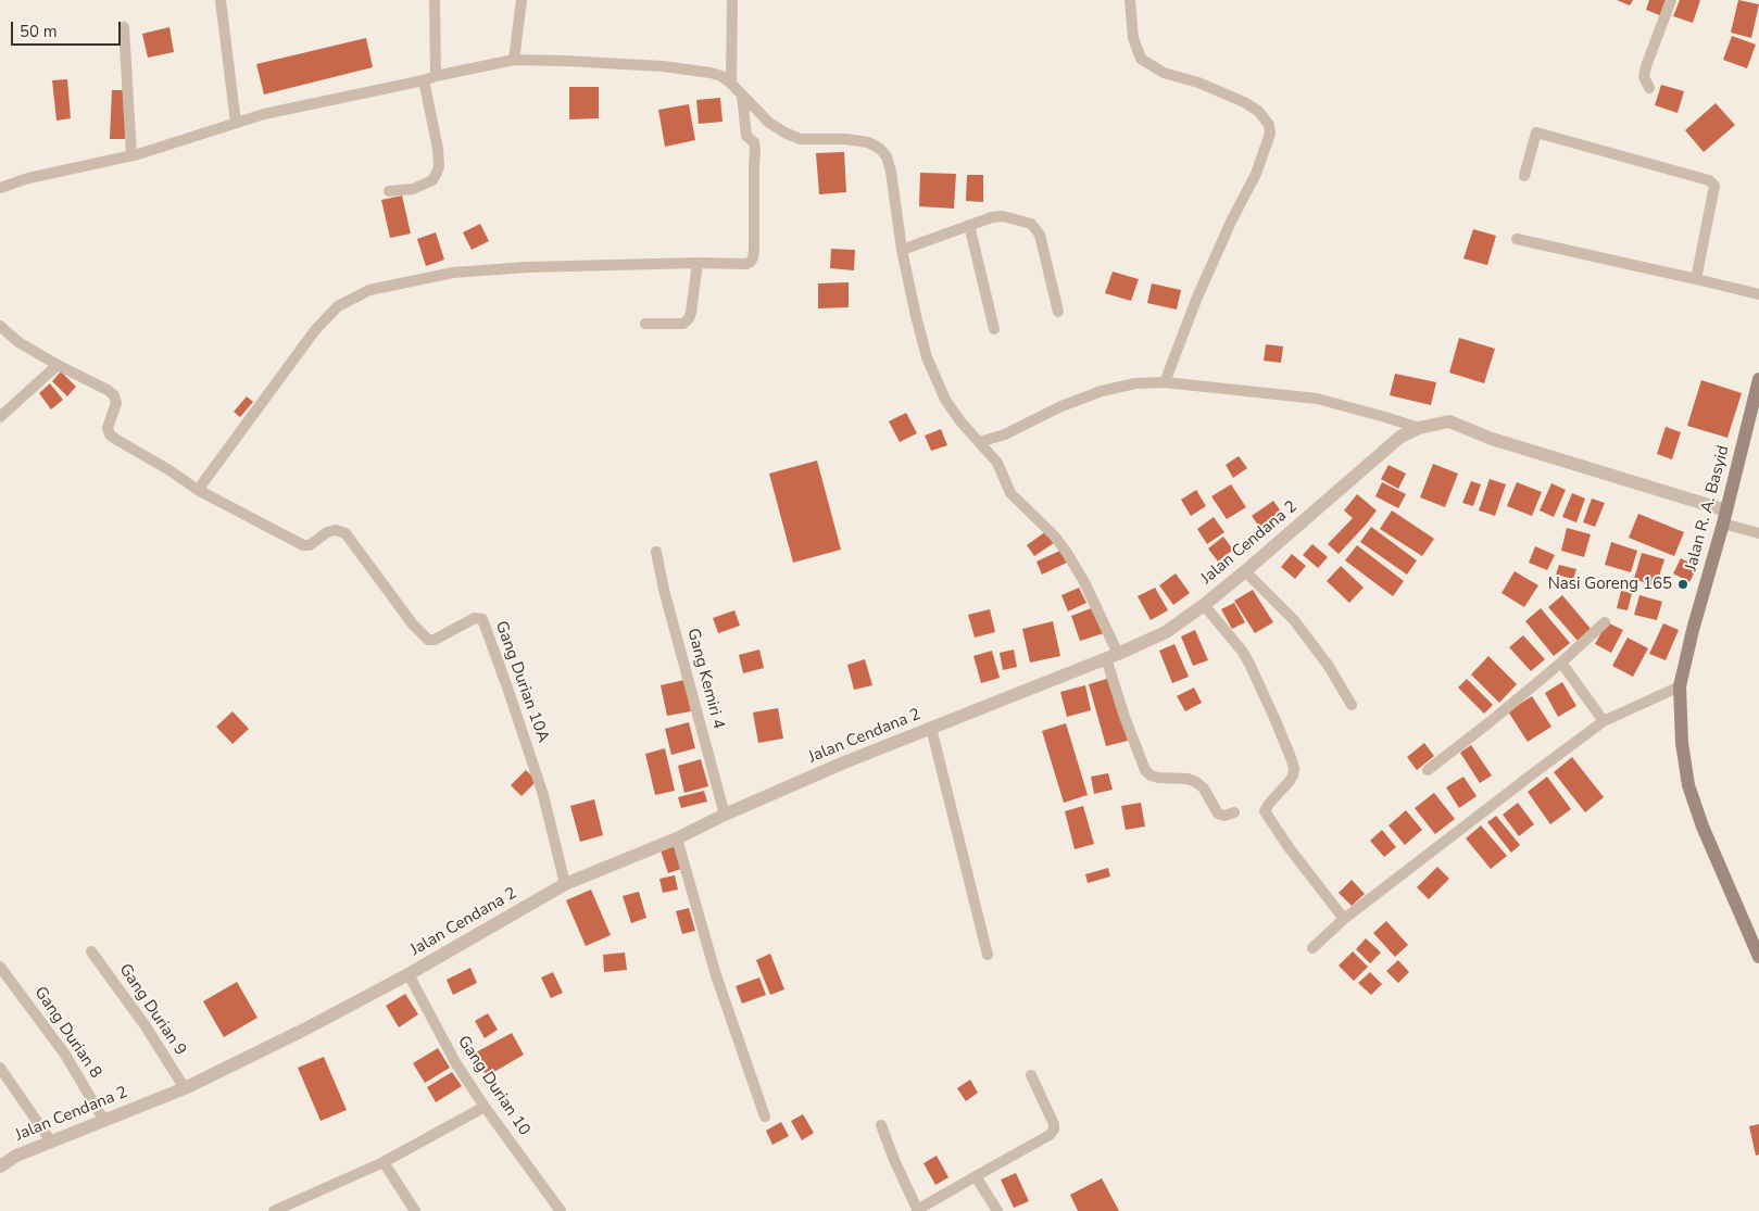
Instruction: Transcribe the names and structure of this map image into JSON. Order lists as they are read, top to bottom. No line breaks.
{"streets":{"main road":["Jalan R. A. Basyid"],"street":["Jalan Cendana 2","Gang Kemiri 4","Gang Durian 10A","Gang Durian 9","Gang Durian 8","Gang Durian 10"]},"crossings":[["Jalan R. A. Basyid","Jalan Cendana 2"],["Jalan Cendana 2","Gang Kemiri 4"],["Jalan Cendana 2","Gang Durian 10A"],["Jalan Cendana 2","Gang Durian 9"],["Jalan Cendana 2","Gang Durian 8"],["Jalan Cendana 2","Gang Durian 10"]],"places":["Nasi Goreng 165"],"scale_bar":"50 m"}
